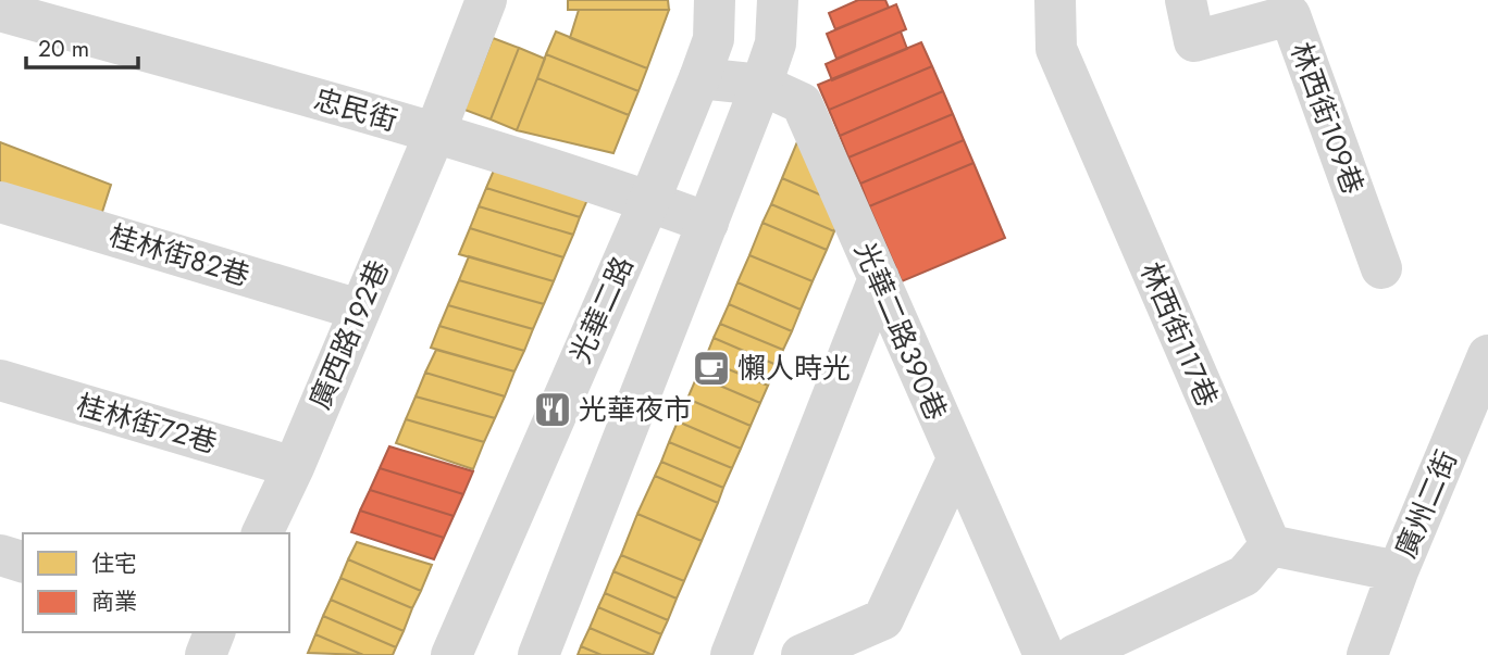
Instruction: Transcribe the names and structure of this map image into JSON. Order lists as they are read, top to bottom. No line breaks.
{"streets":{"street":["忠民街","林西街109巷","桂林街82巷","光華二路","光華二路390巷","廣西路192巷","林西街117巷","桂林街72巷","廣州二街"]},"crossings":[["忠民街","光華二路"],["忠民街","廣西路192巷"],["桂林街82巷","廣西路192巷"],["光華二路","光華二路390巷"],["廣西路192巷","桂林街72巷"]],"places":{"cafe":["懶人時光"],"restaurant":["光華夜市"]},"legend":["住宅","商業"],"scale_bar":"20 m"}
